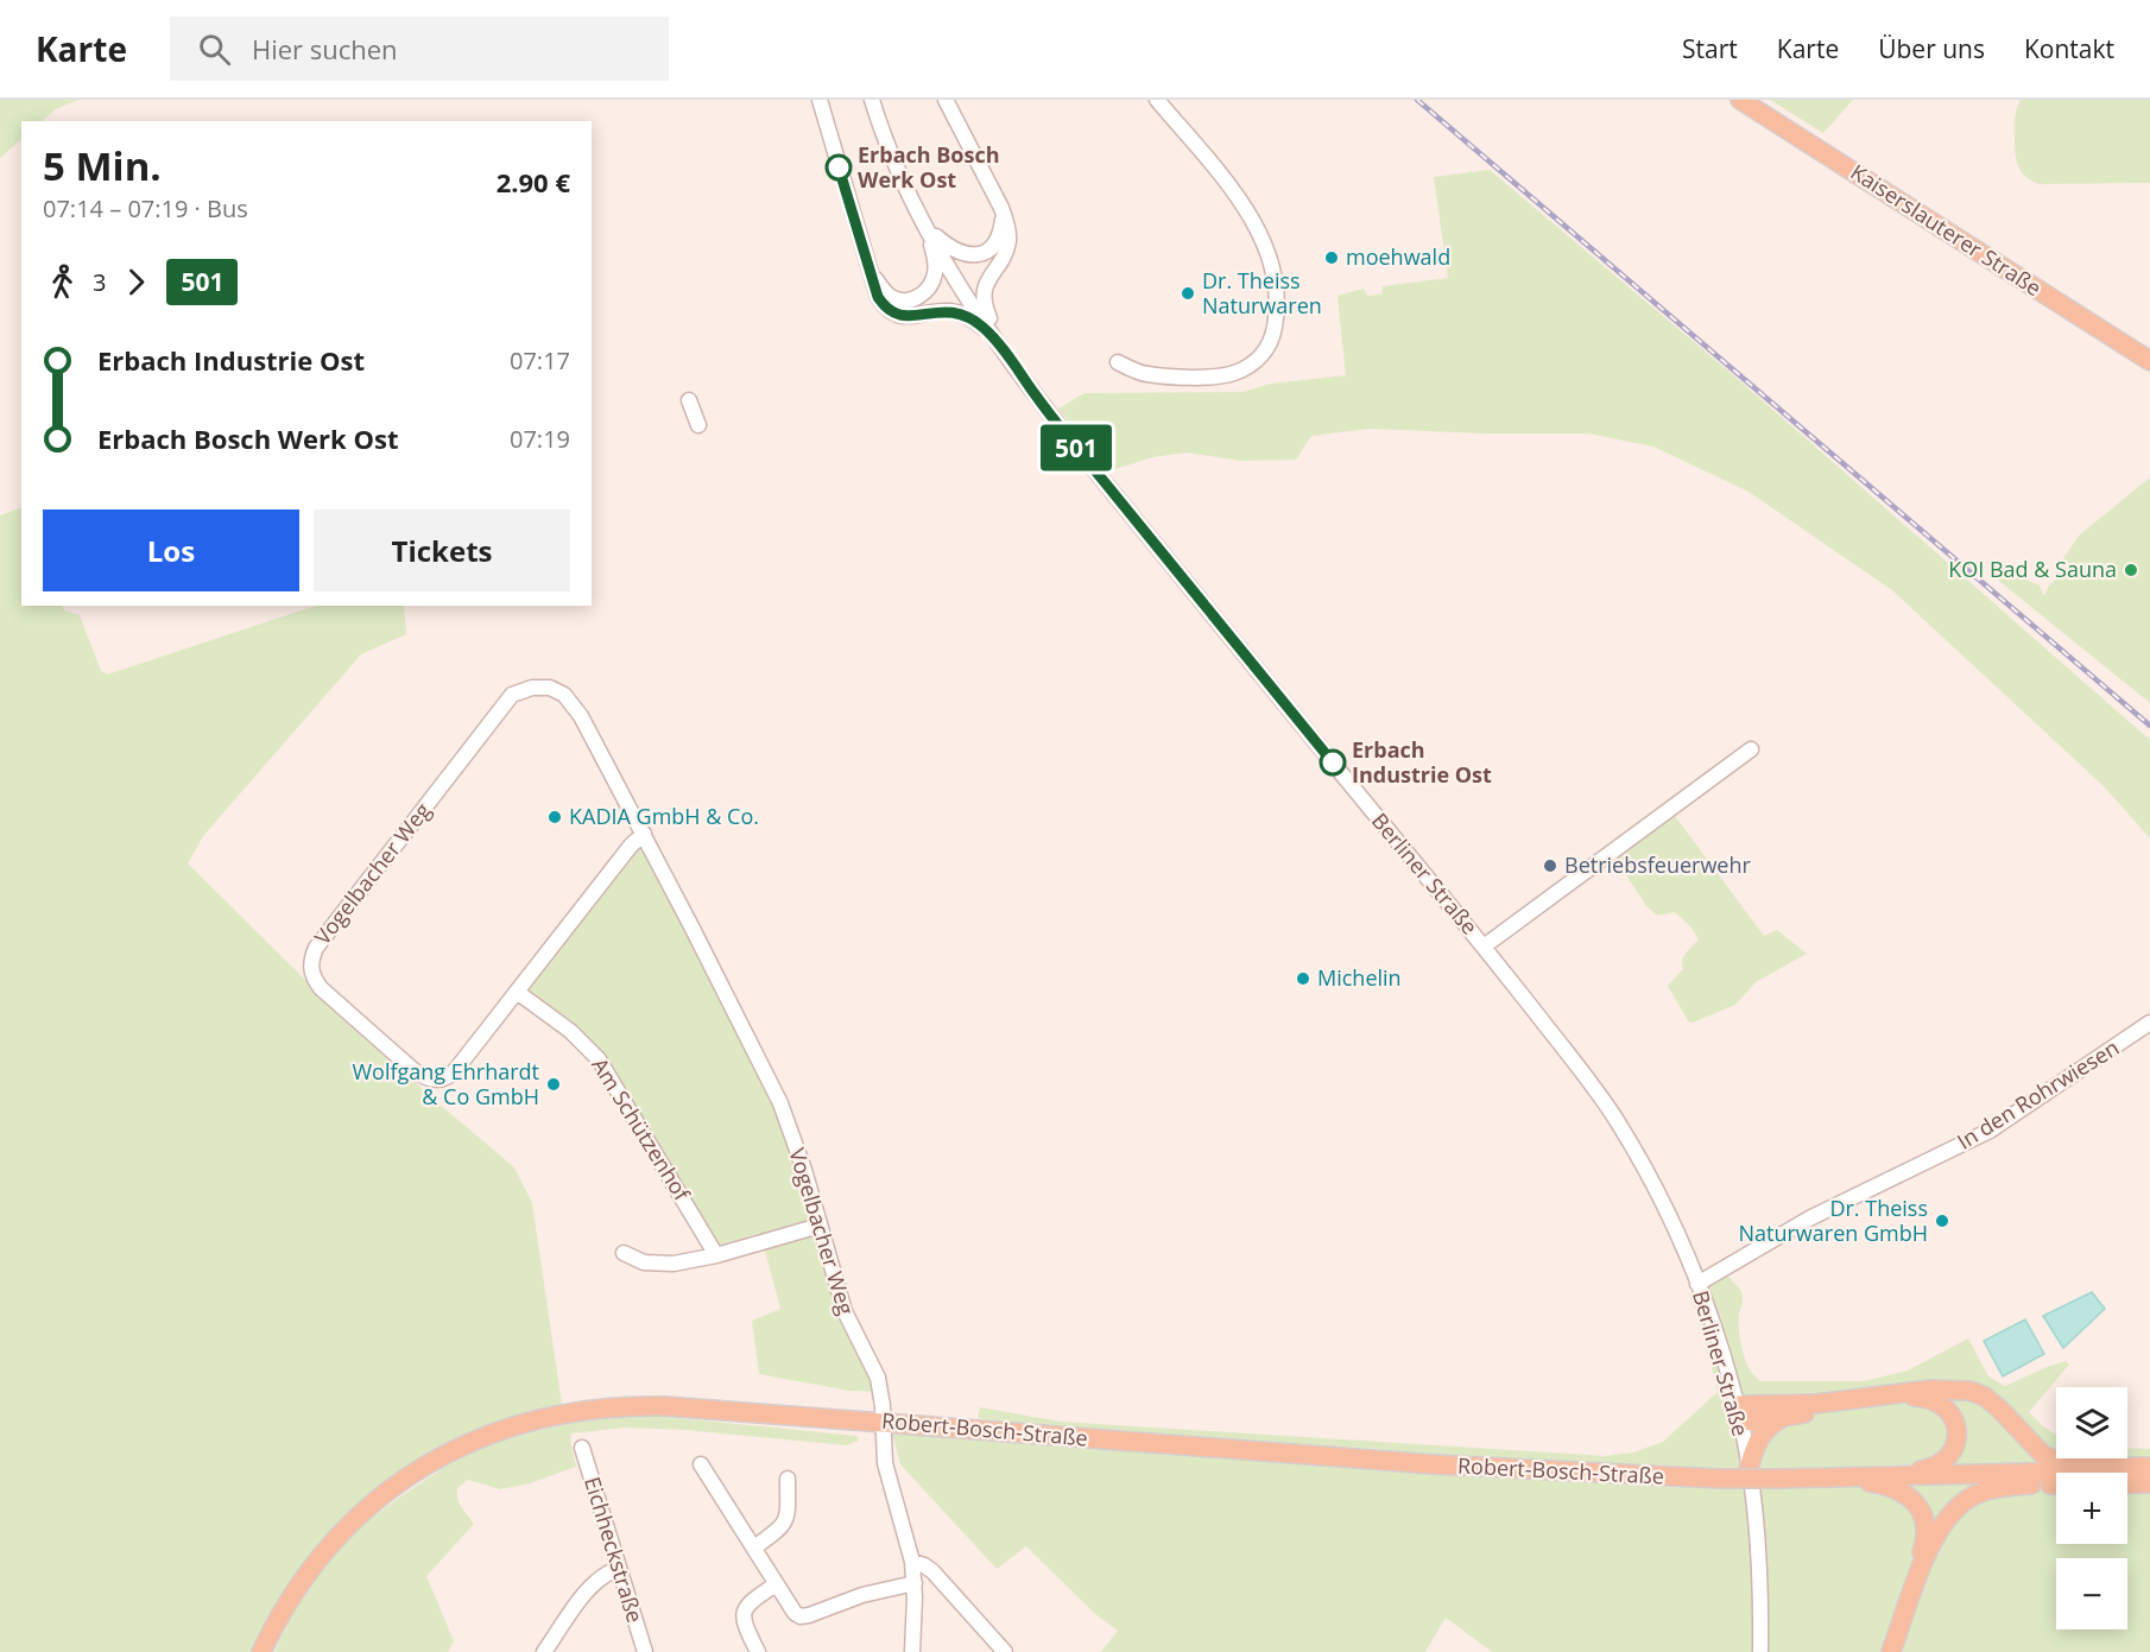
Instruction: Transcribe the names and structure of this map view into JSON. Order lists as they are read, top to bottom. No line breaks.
{"streets":{"main road":["Kaiserslauterer Straße","Robert-Bosch-Straße"],"street":["Vogelbacher Weg","Berliner Straße","In den Rohrwiesen","Am Schützenhof","Eichheckstraße"]},"crossings":[["Vogelbacher Weg","Am Schützenhof"],["Vogelbacher Weg","Robert-Bosch-Straße"],["Berliner Straße","In den Rohrwiesen"]],"places":["Erbach Bosch Werk Ost","moehwald","Dr. Theiss Naturwaren","KOI Bad & Sauna","Erbach Industrie Ost","KADIA GmbH & Co.","Betriebsfeuerwehr","Michelin","Wolfgang Ehrhardt & Co GmbH","Dr. Theiss Naturwaren GmbH"],"lines":["bus line 501"],"page":{"header":"Karte","search":"Hier suchen","nav":["Start","Karte","Über uns","Kontakt"],"on_map":"501","heading":["5 Min.","07:14 – 07:19 · Bus","2.90 €"],"legs":["3","501"],"list":[{"name":"Erbach Industrie Ost","value":"07:17"},{"name":"Erbach Bosch Werk Ost","value":"07:19"}],"buttons":["Los","Tickets"],"map_buttons":["+","−"]}}
